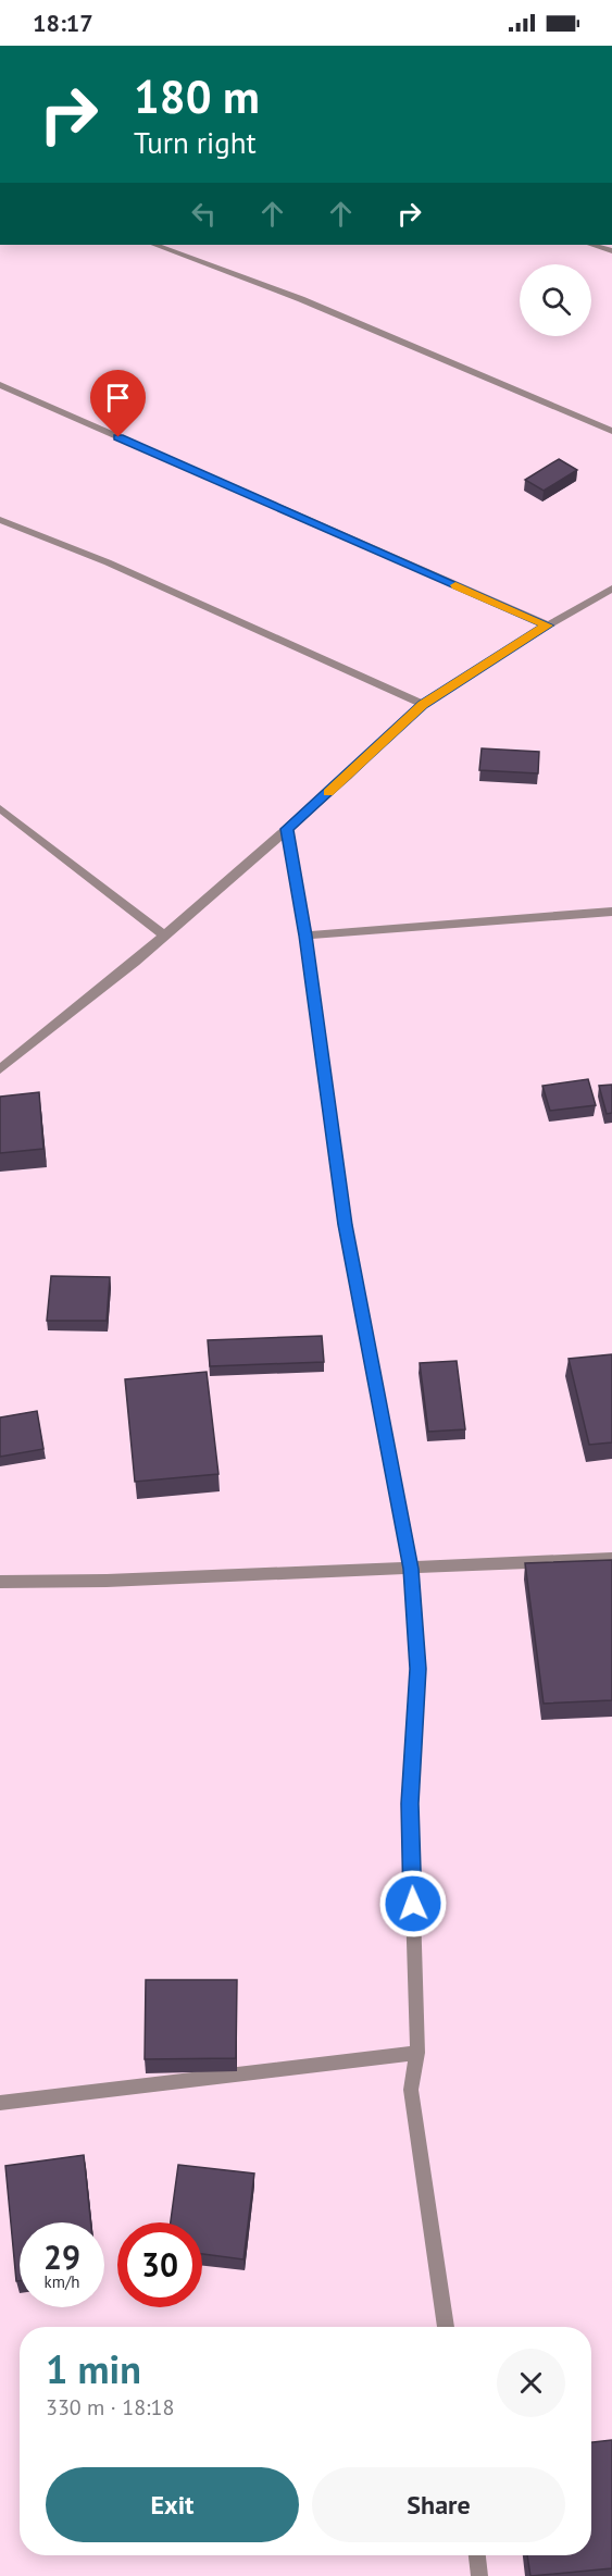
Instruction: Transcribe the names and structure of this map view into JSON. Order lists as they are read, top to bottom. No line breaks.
{"page":{"status":"18:17","turn":["180 m","Turn right"],"speed":"29 km/h","limit":"30","heading":["1 min","330 m · 18:18"],"buttons":["Exit","Share"]}}
